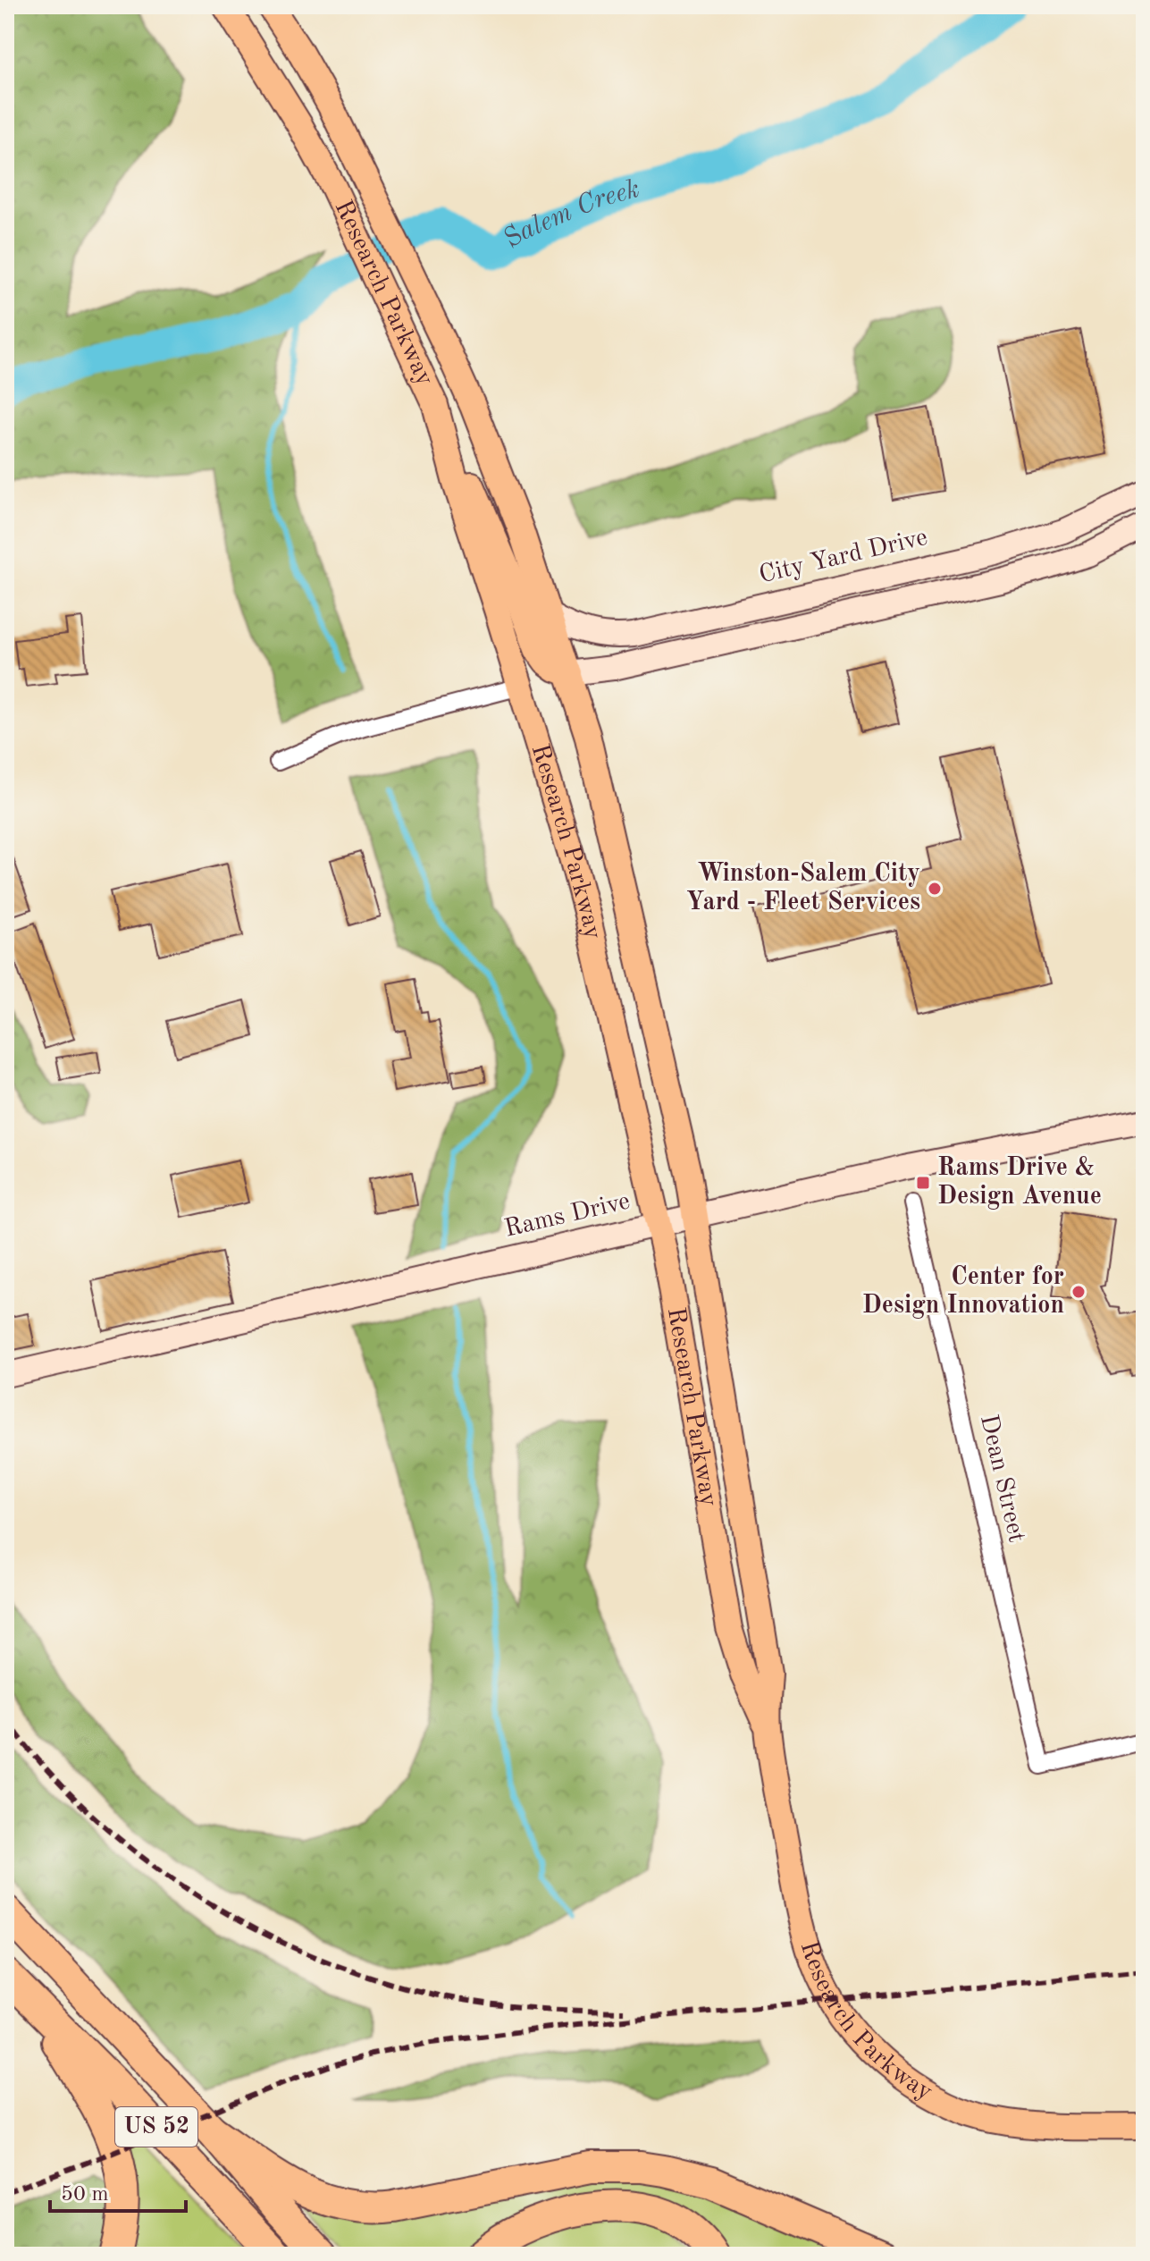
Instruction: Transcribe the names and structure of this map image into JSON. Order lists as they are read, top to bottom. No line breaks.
{"streets":{"highway":["US 52"],"main road":["Research Parkway","City Yard Drive","Rams Drive"],"street":["Dean Street"]},"crossings":[["Research Parkway","City Yard Drive"],["Research Parkway","Rams Drive"]],"water":["Salem Creek"],"places":{"other":["Winston-Salem City Yard - Fleet Services","Center for Design Innovation"],"transit":["Rams Drive & Design Avenue"]},"scale_bar":"50 m"}
